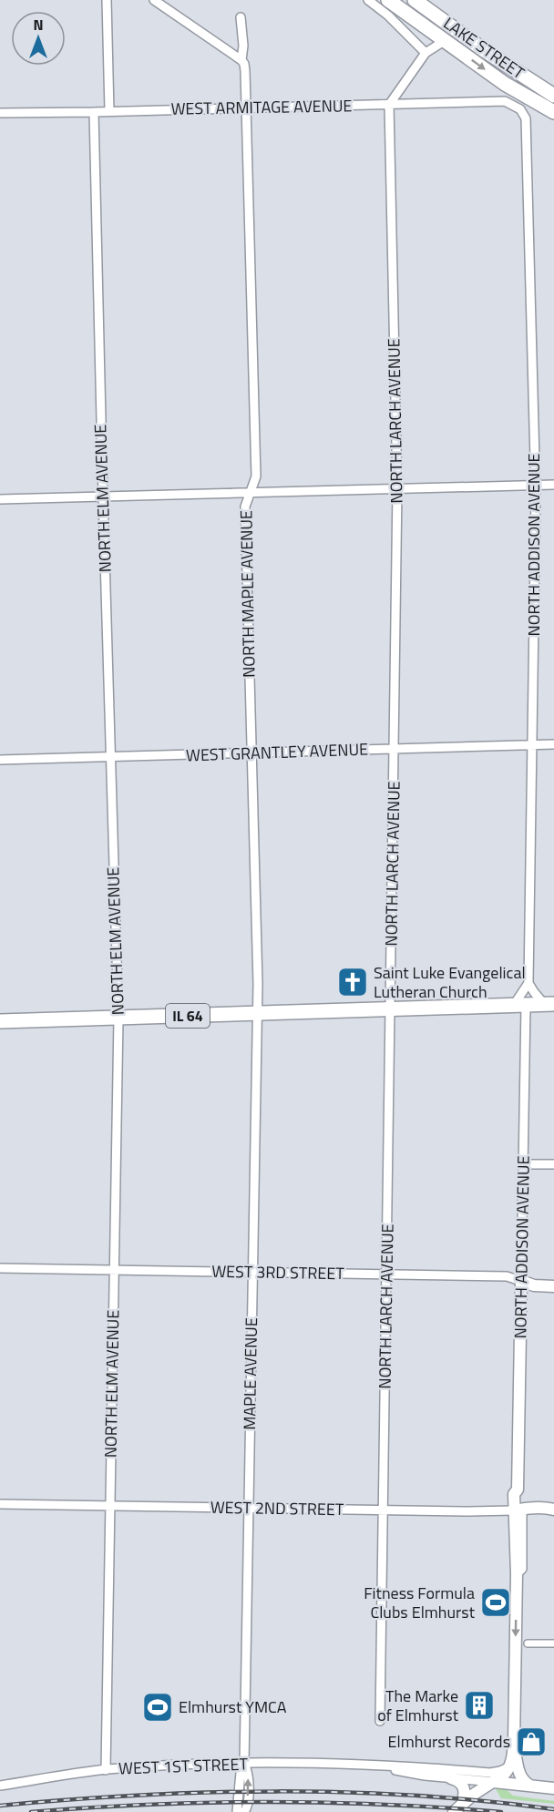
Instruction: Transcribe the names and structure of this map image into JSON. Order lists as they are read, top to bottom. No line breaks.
{"streets":{"main road":["LAKE STREET","IL 64"],"street":["WEST ARMITAGE AVENUE","NORTH LARCH AVENUE","NORTH ELM AVENUE","NORTH ADDISON AVENUE","NORTH MAPLE AVENUE","WEST GRANTLEY AVENUE","WEST 3RD STREET","MAPLE AVENUE","WEST 2ND STREET","WEST 1ST STREET"]},"crossings":[["WEST ARMITAGE AVENUE","NORTH LARCH AVENUE"],["WEST ARMITAGE AVENUE","NORTH ELM AVENUE"],["WEST ARMITAGE AVENUE","NORTH ADDISON AVENUE"],["WEST ARMITAGE AVENUE","NORTH MAPLE AVENUE"],["NORTH LARCH AVENUE","WEST GRANTLEY AVENUE"],["NORTH LARCH AVENUE","IL 64"],["NORTH LARCH AVENUE","WEST 3RD STREET"],["NORTH LARCH AVENUE","WEST 2ND STREET"],["NORTH ELM AVENUE","WEST GRANTLEY AVENUE"],["NORTH ELM AVENUE","IL 64"],["NORTH ELM AVENUE","WEST 3RD STREET"],["NORTH ELM AVENUE","WEST 2ND STREET"],["NORTH ELM AVENUE","WEST 1ST STREET"],["NORTH ADDISON AVENUE","WEST GRANTLEY AVENUE"],["NORTH ADDISON AVENUE","IL 64"],["NORTH ADDISON AVENUE","WEST 3RD STREET"],["NORTH ADDISON AVENUE","WEST 2ND STREET"],["NORTH ADDISON AVENUE","WEST 1ST STREET"],["NORTH MAPLE AVENUE","WEST GRANTLEY AVENUE"],["NORTH MAPLE AVENUE","MAPLE AVENUE"],["IL 64","MAPLE AVENUE"],["WEST 3RD STREET","MAPLE AVENUE"],["MAPLE AVENUE","WEST 2ND STREET"],["MAPLE AVENUE","WEST 1ST STREET"]],"places":{"church":["Saint Luke Evangelical Lutheran Church"],"sports":["Fitness Formula Clubs Elmhurst","Elmhurst YMCA"],"building":["The Marke of Elmhurst"],"shop":["Elmhurst Records"]},"north":"top"}
